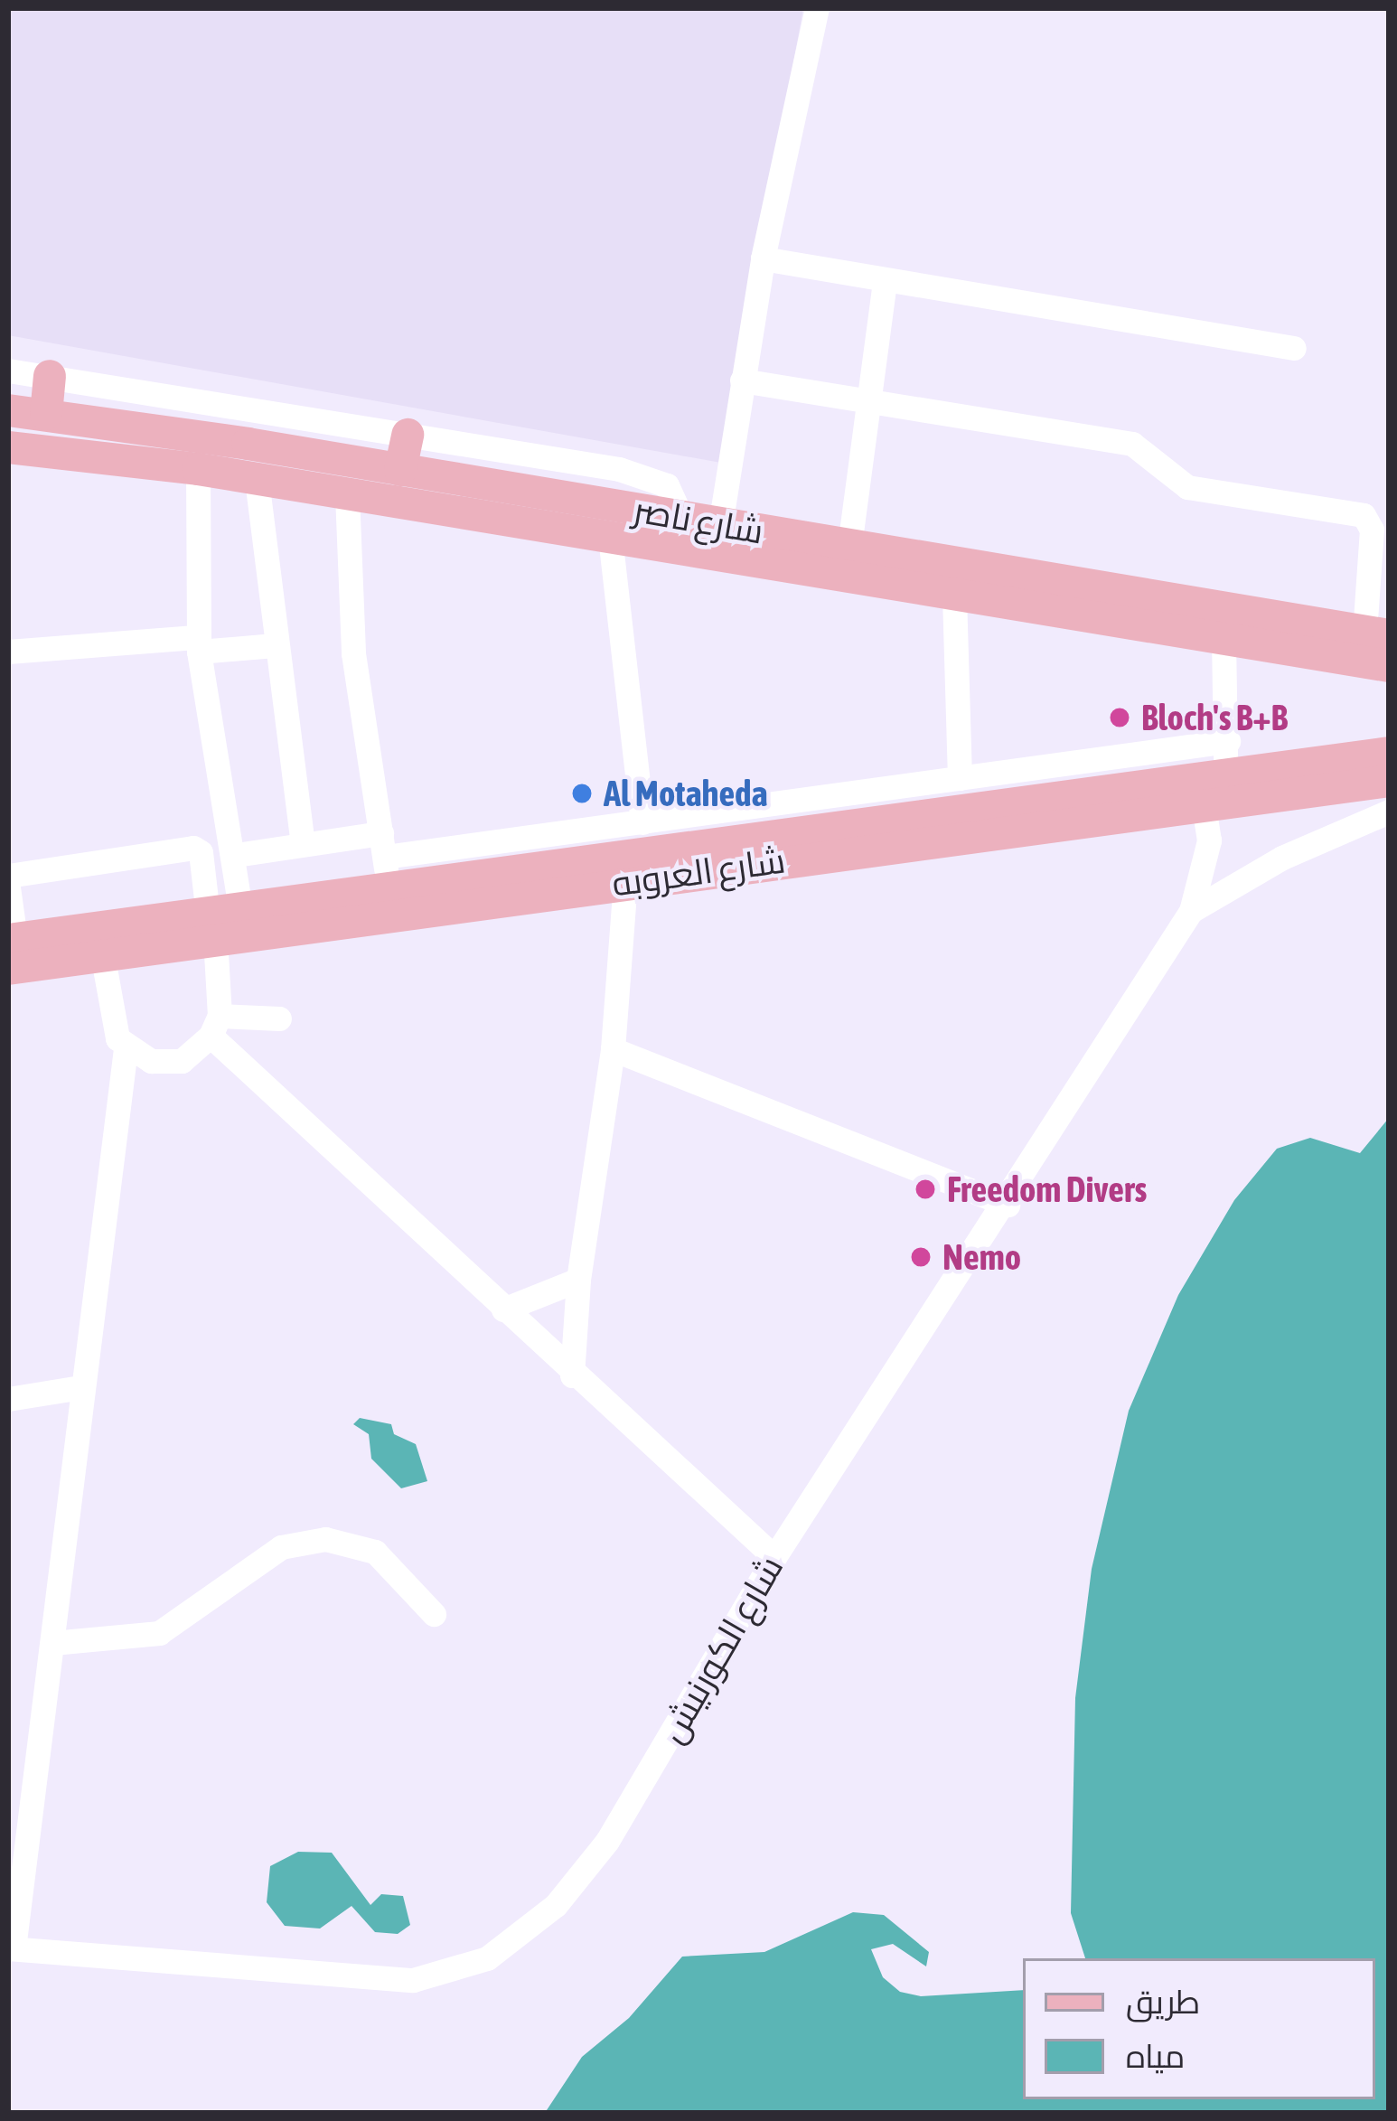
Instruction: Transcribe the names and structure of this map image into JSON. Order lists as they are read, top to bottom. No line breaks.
{"streets":{"main road":["شارع ناصر","شارع العروبه"],"street":["شارع الكورنيش"]},"crossings":[["شارع العروبه","شارع الكورنيش"]],"places":["Bloch's B+B","Al Motaheda","Freedom Divers","Nemo"],"legend":["طريق","مياه"]}
